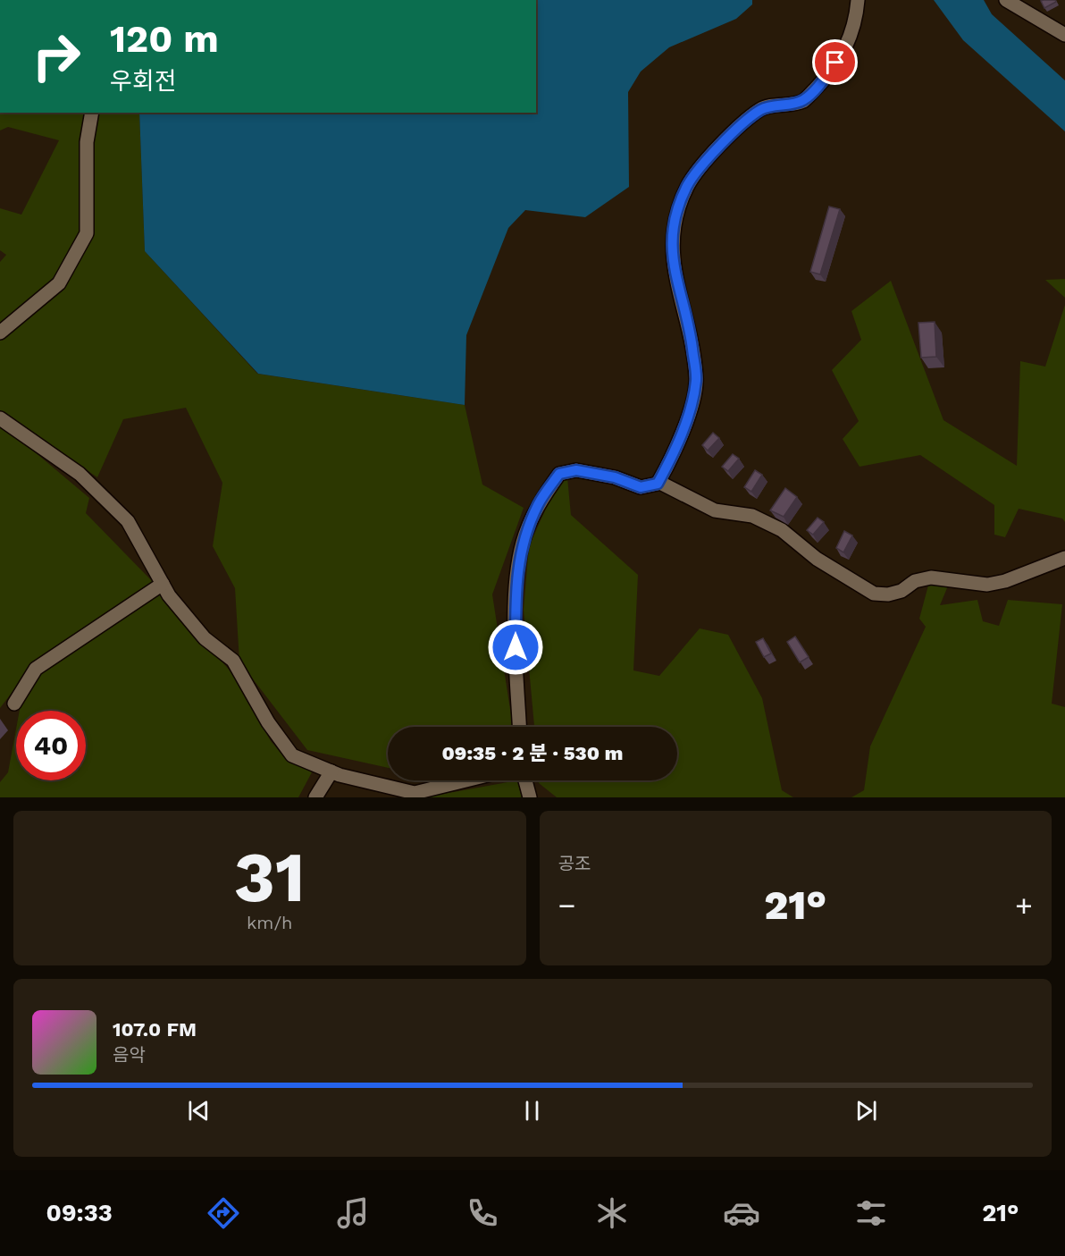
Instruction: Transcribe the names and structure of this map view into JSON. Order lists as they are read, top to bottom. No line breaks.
{"page":{"turn":["120 m","우회전"],"limit":"40","trip":"09:35 · 2 분 · 530 m","tile":[["31","km/h"],"공조"],"heat":["−","21°","+"],"song":["107.0 FM","음악"],"tabs":["09:33","21°"]}}
